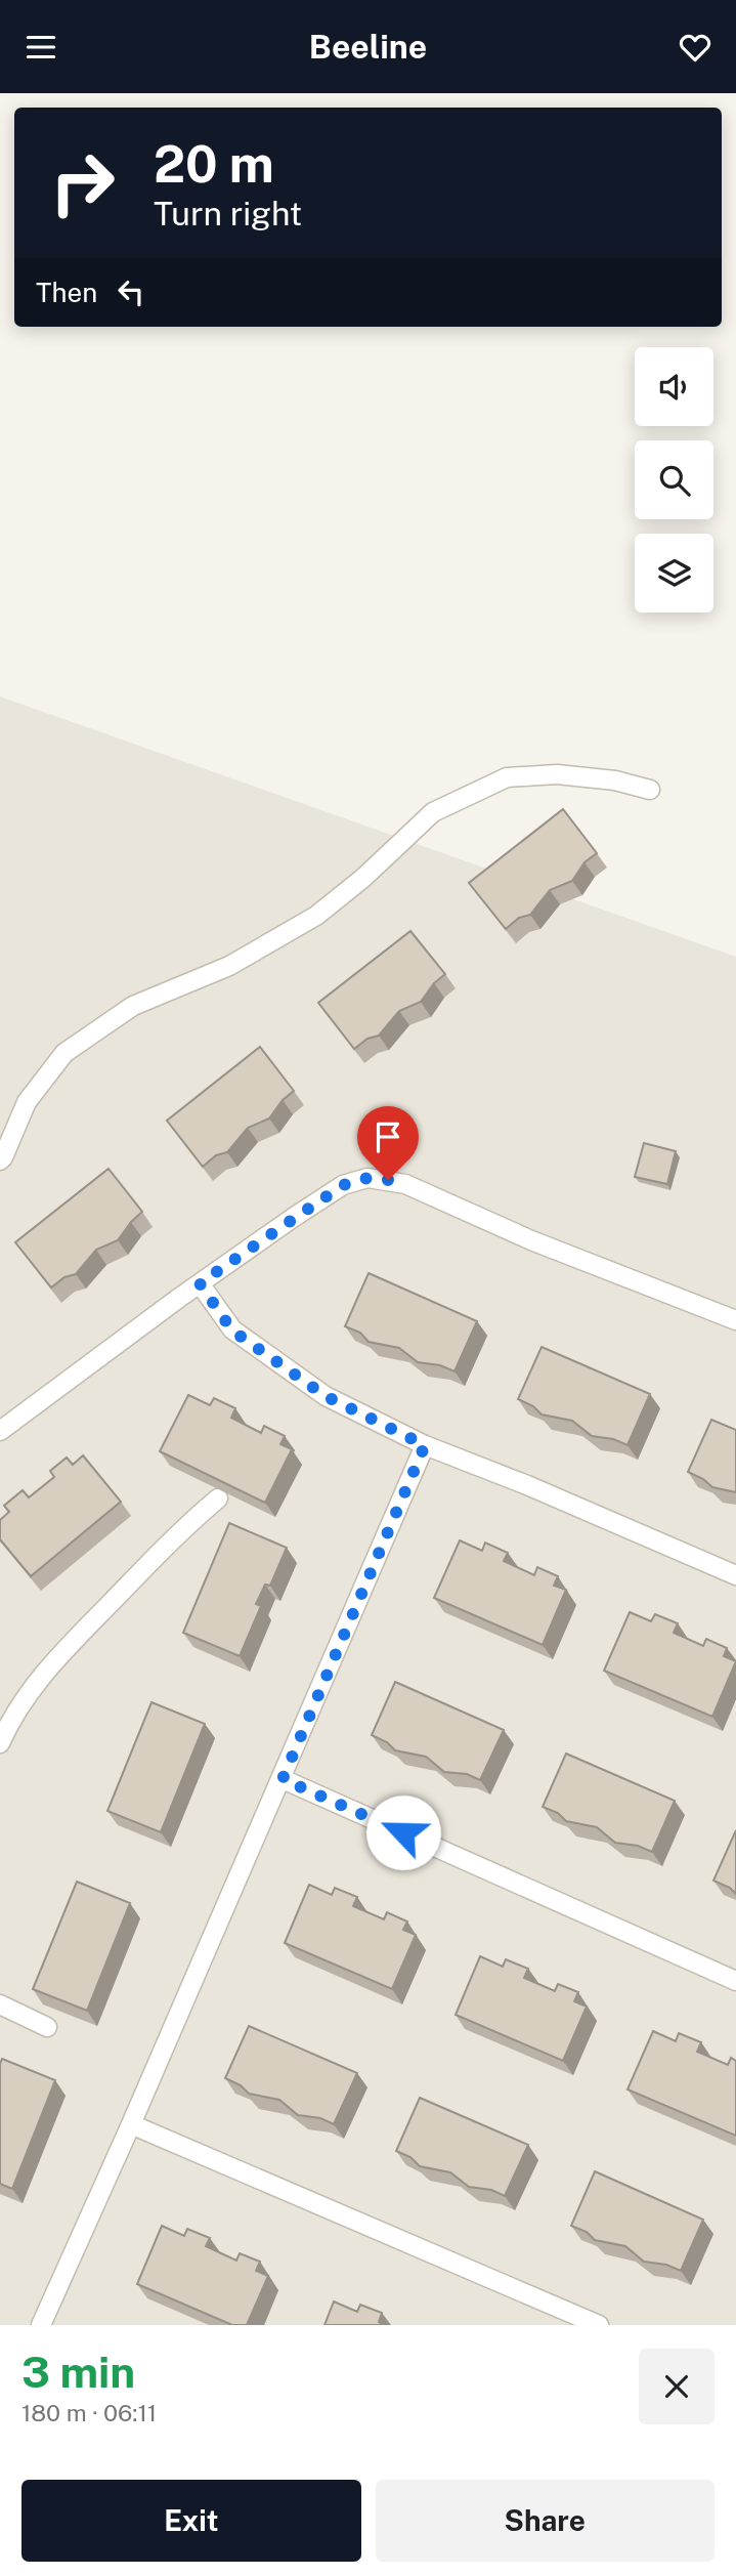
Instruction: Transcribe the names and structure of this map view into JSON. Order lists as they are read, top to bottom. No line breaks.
{"page":{"header":"Beeline","turn":["20 m","Turn right"],"then":"Then","heading":["3 min","180 m · 06:11"],"buttons":["Exit","Share"]}}
